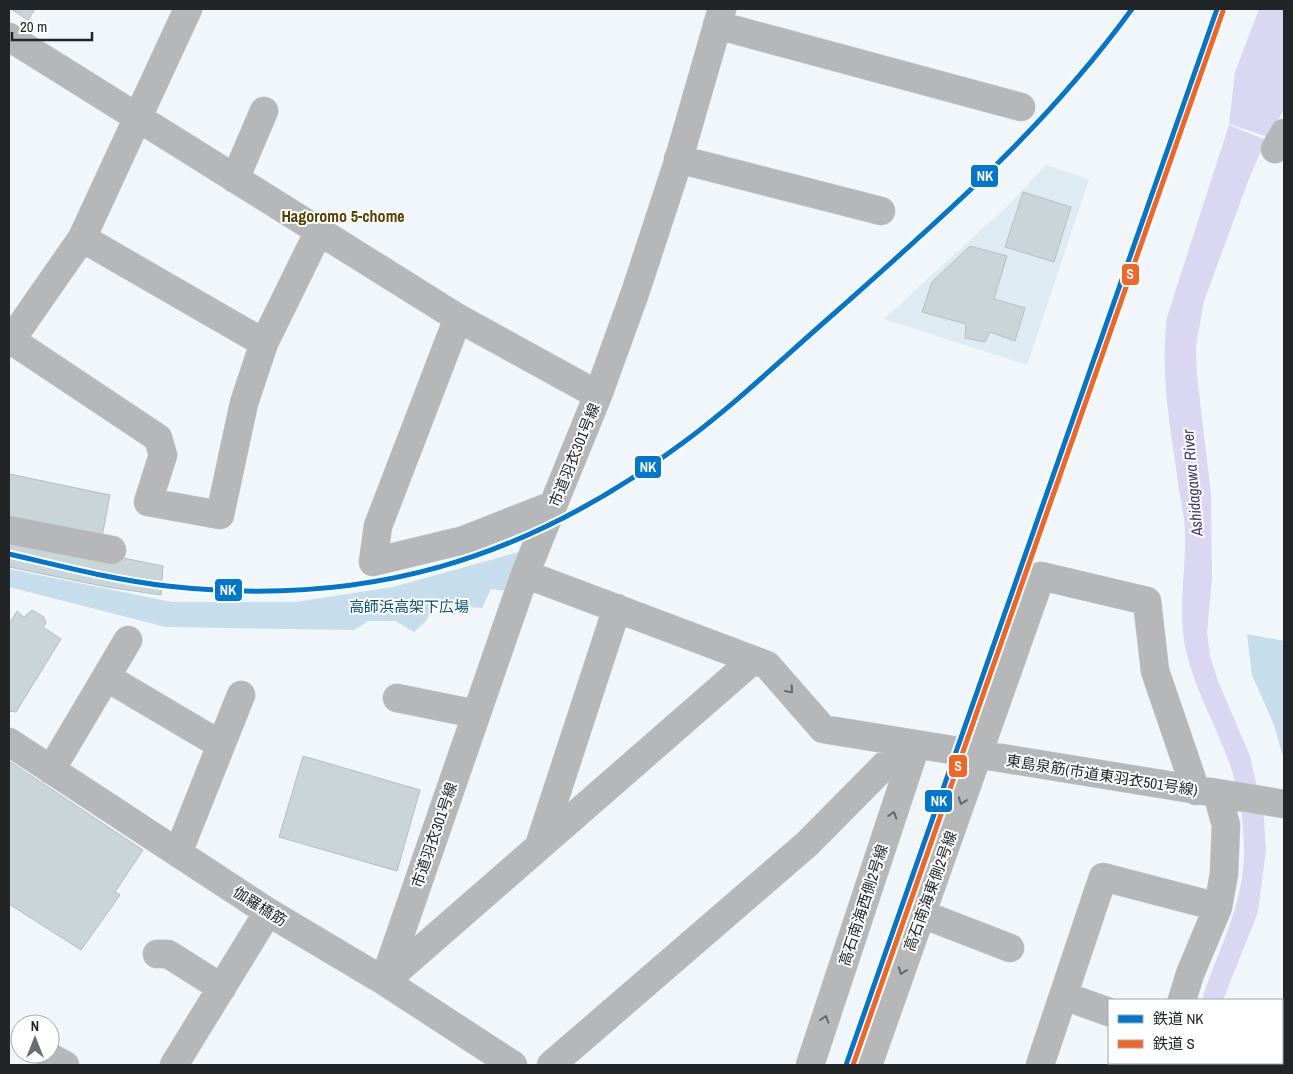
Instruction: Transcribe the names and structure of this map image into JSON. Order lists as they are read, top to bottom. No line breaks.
{"streets":{"street":["市道羽衣301号線","東島泉筋(市道東羽衣501号線)","高石南海東側2号線","高石南海西側2号線","伽羅橋筋"]},"crossings":[["市道羽衣301号線","東島泉筋(市道東羽衣501号線)"],["市道羽衣301号線","伽羅橋筋"],["東島泉筋(市道東羽衣501号線)","高石南海東側2号線"],["東島泉筋(市道東羽衣501号線)","高石南海西側2号線"]],"one_way":["高石南海東側2号線","高石南海西側2号線"],"districts":["Hagoromo 5-chome"],"water":["Ashidagawa River"],"parks":["高師浜高架下広場"],"lines":["rail line NK","rail line S"],"legend":["鉄道 NK","鉄道 S"],"scale_bar":"20 m","north":"top"}
